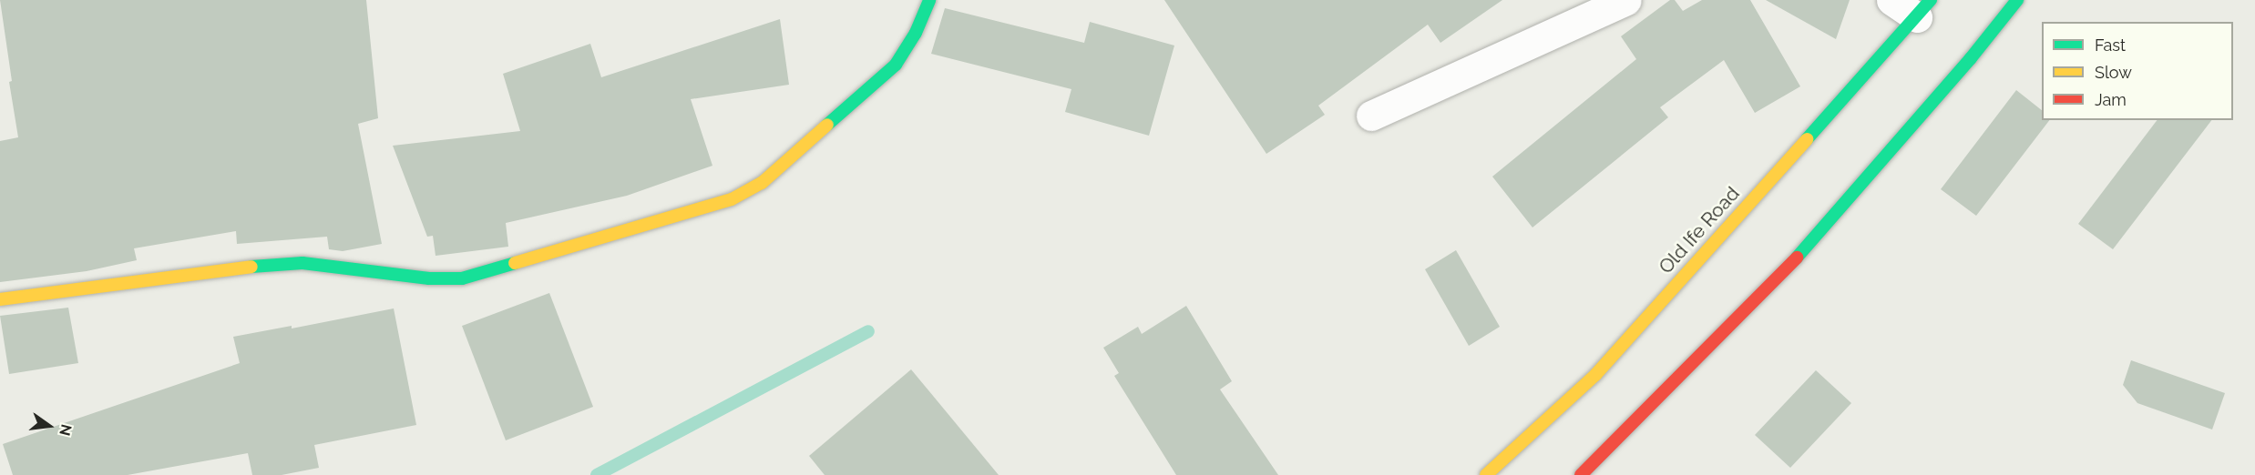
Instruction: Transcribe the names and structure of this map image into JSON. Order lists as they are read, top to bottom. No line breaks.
{"streets":{"main road":["Old Ife Road"]},"legend":["Fast","Slow","Jam"],"north":"right"}
